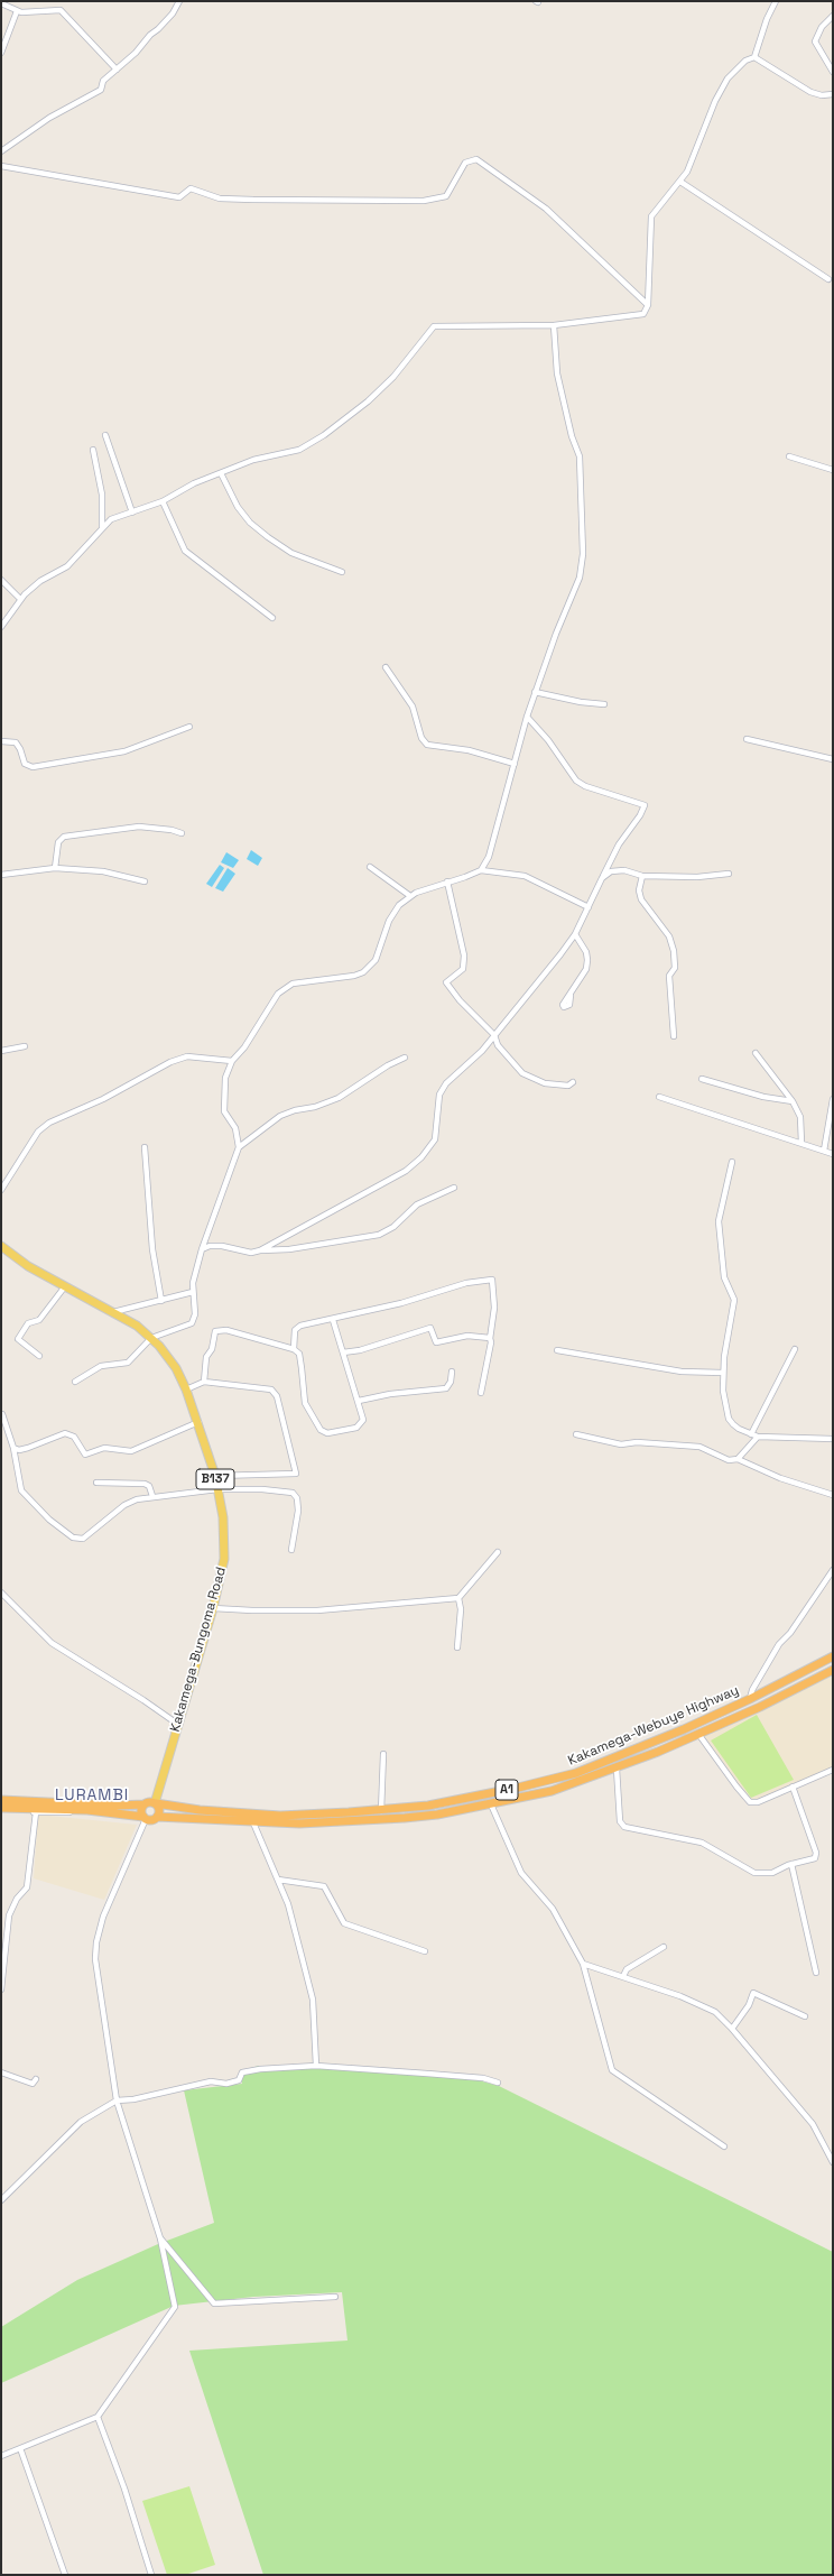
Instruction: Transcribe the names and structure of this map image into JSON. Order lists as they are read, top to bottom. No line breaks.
{"streets":{"highway":["Kakamega-Webuye Highway","A1"],"main road":["B137","Kakamega-Bungoma Road"]},"crossings":[["Kakamega-Bungoma Road","Kakamega-Webuye Highway"],["Kakamega-Bungoma Road","A1"],["Kakamega-Webuye Highway","A1"]],"districts":["LURAMBI"]}
